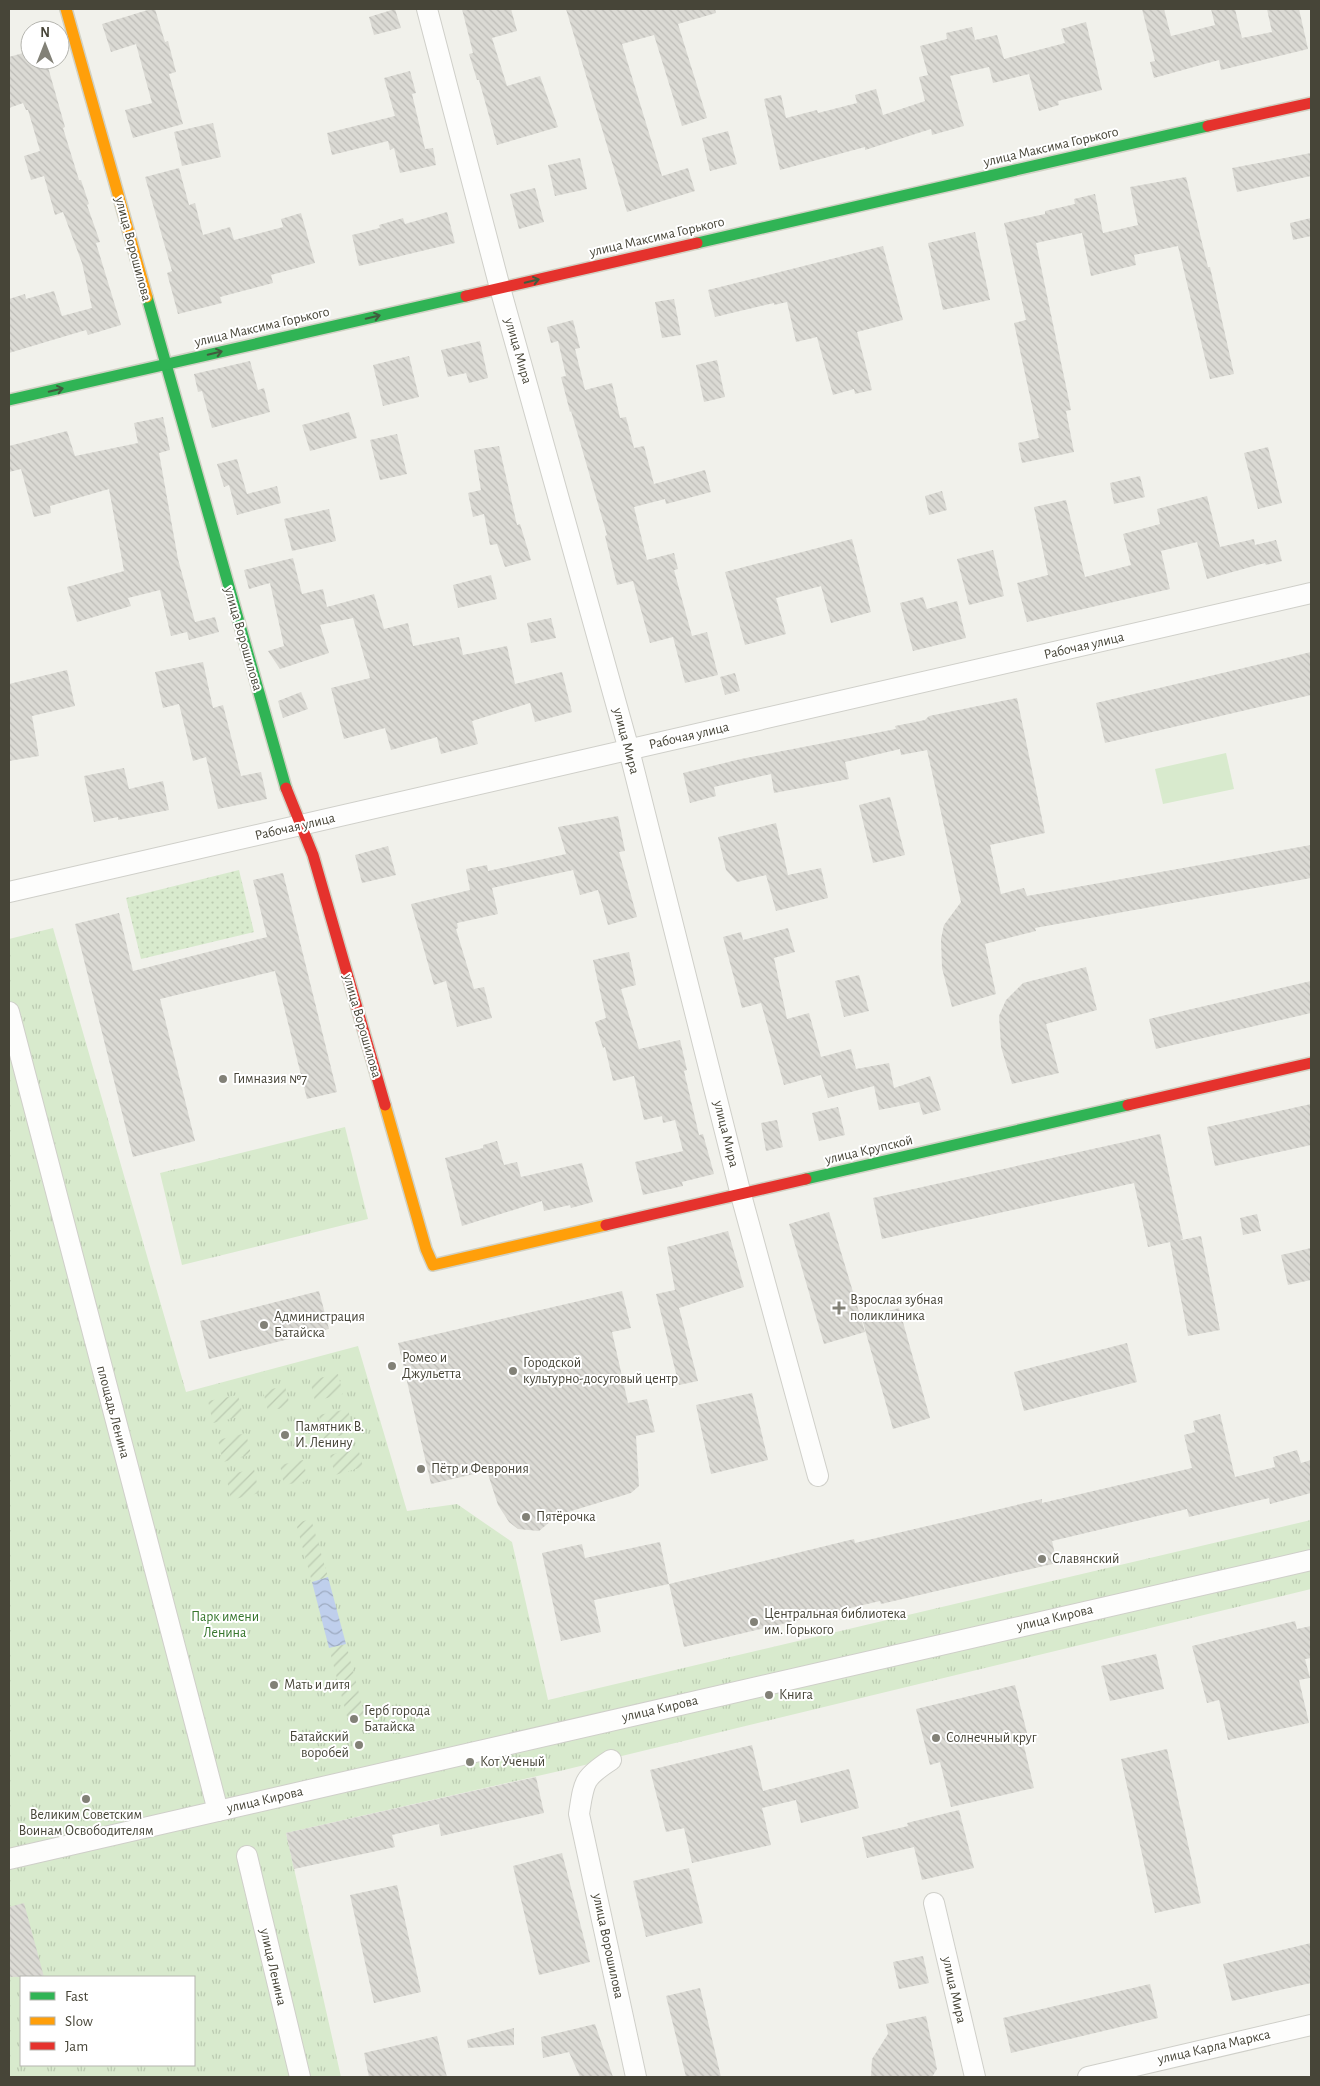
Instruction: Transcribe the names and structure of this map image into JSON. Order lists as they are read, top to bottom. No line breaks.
{"streets":{"street":["улица Максима Горького","улица Ворошилова","улица Мира","Рабочая улица","улица Крупской","площадь Ленина","улица Кирова","улица Ленина","улица Карла Маркса"]},"crossings":[["улица Максима Горького","улица Ворошилова"],["улица Максима Горького","улица Мира"],["улица Ворошилова","Рабочая улица"],["улица Ворошилова","улица Крупской"],["улица Мира","Рабочая улица"],["улица Мира","улица Крупской"],["площадь Ленина","улица Кирова"]],"one_way":["улица Максима Горького"],"parks":["Парк имени Ленина"],"places":{"other":["Гимназия №7","Администрация Батайска","Ромео и Джульетта","Городской культурно-досуговый центр","Памятник В. И. Ленину","Пётр и Феврония","Пятёрочка","Славянский","Центральная библиотека им. Горького","Мать и дитя","Книга","Герб города Батайска","Солнечный круг","Батайский воробей","Кот Ученый","Великим Советским Воинам Освободителям"],"health":["Взрослая зубная поликлиника"]},"legend":["Fast","Slow","Jam"],"north":"top"}
